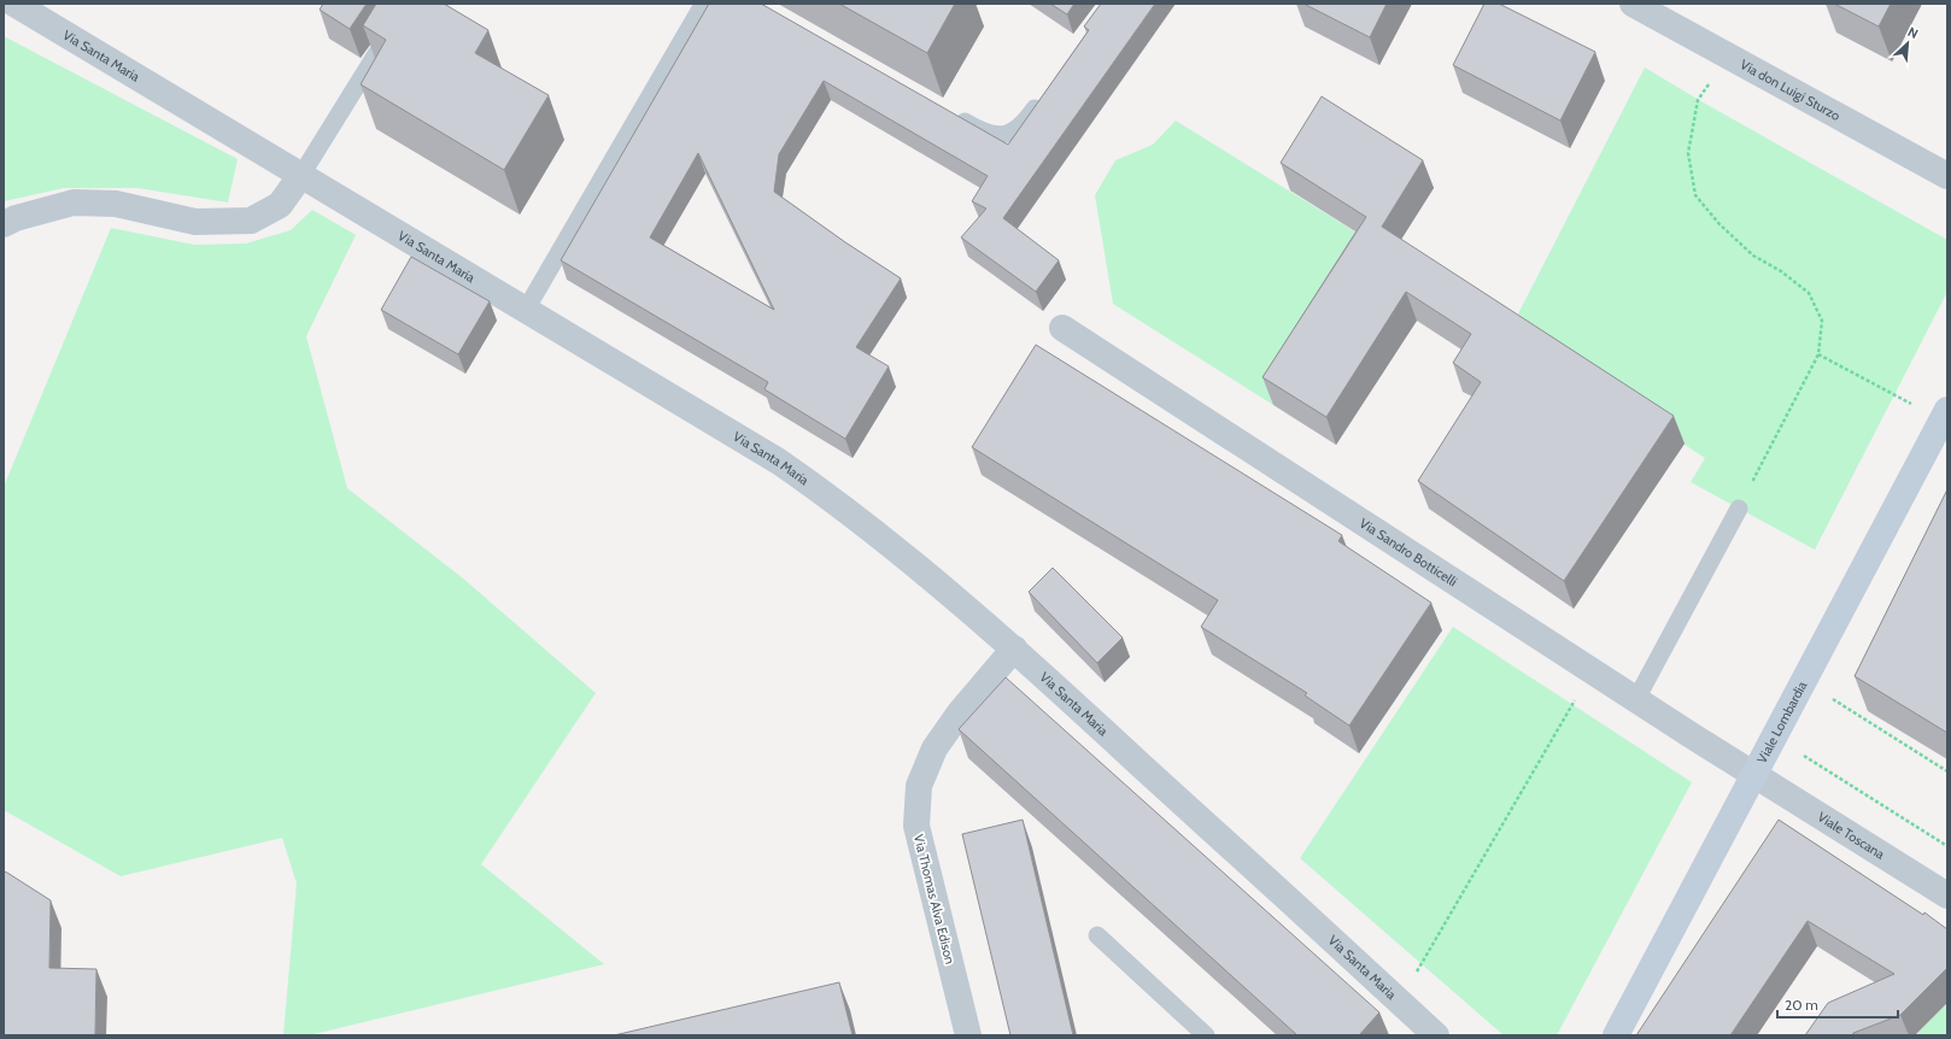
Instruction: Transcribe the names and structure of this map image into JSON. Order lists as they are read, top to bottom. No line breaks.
{"streets":{"street":["Via Santa Maria","Via don Luigi Sturzo","Via Sandro Botticelli","Viale Lombardia","Viale Toscana","Via Thomas Alva Edison"]},"crossings":[["Via Santa Maria","Via Thomas Alva Edison"],["Via Sandro Botticelli","Viale Lombardia"],["Via Sandro Botticelli","Viale Toscana"],["Viale Lombardia","Viale Toscana"]],"scale_bar":"20 m","north":"top right"}
